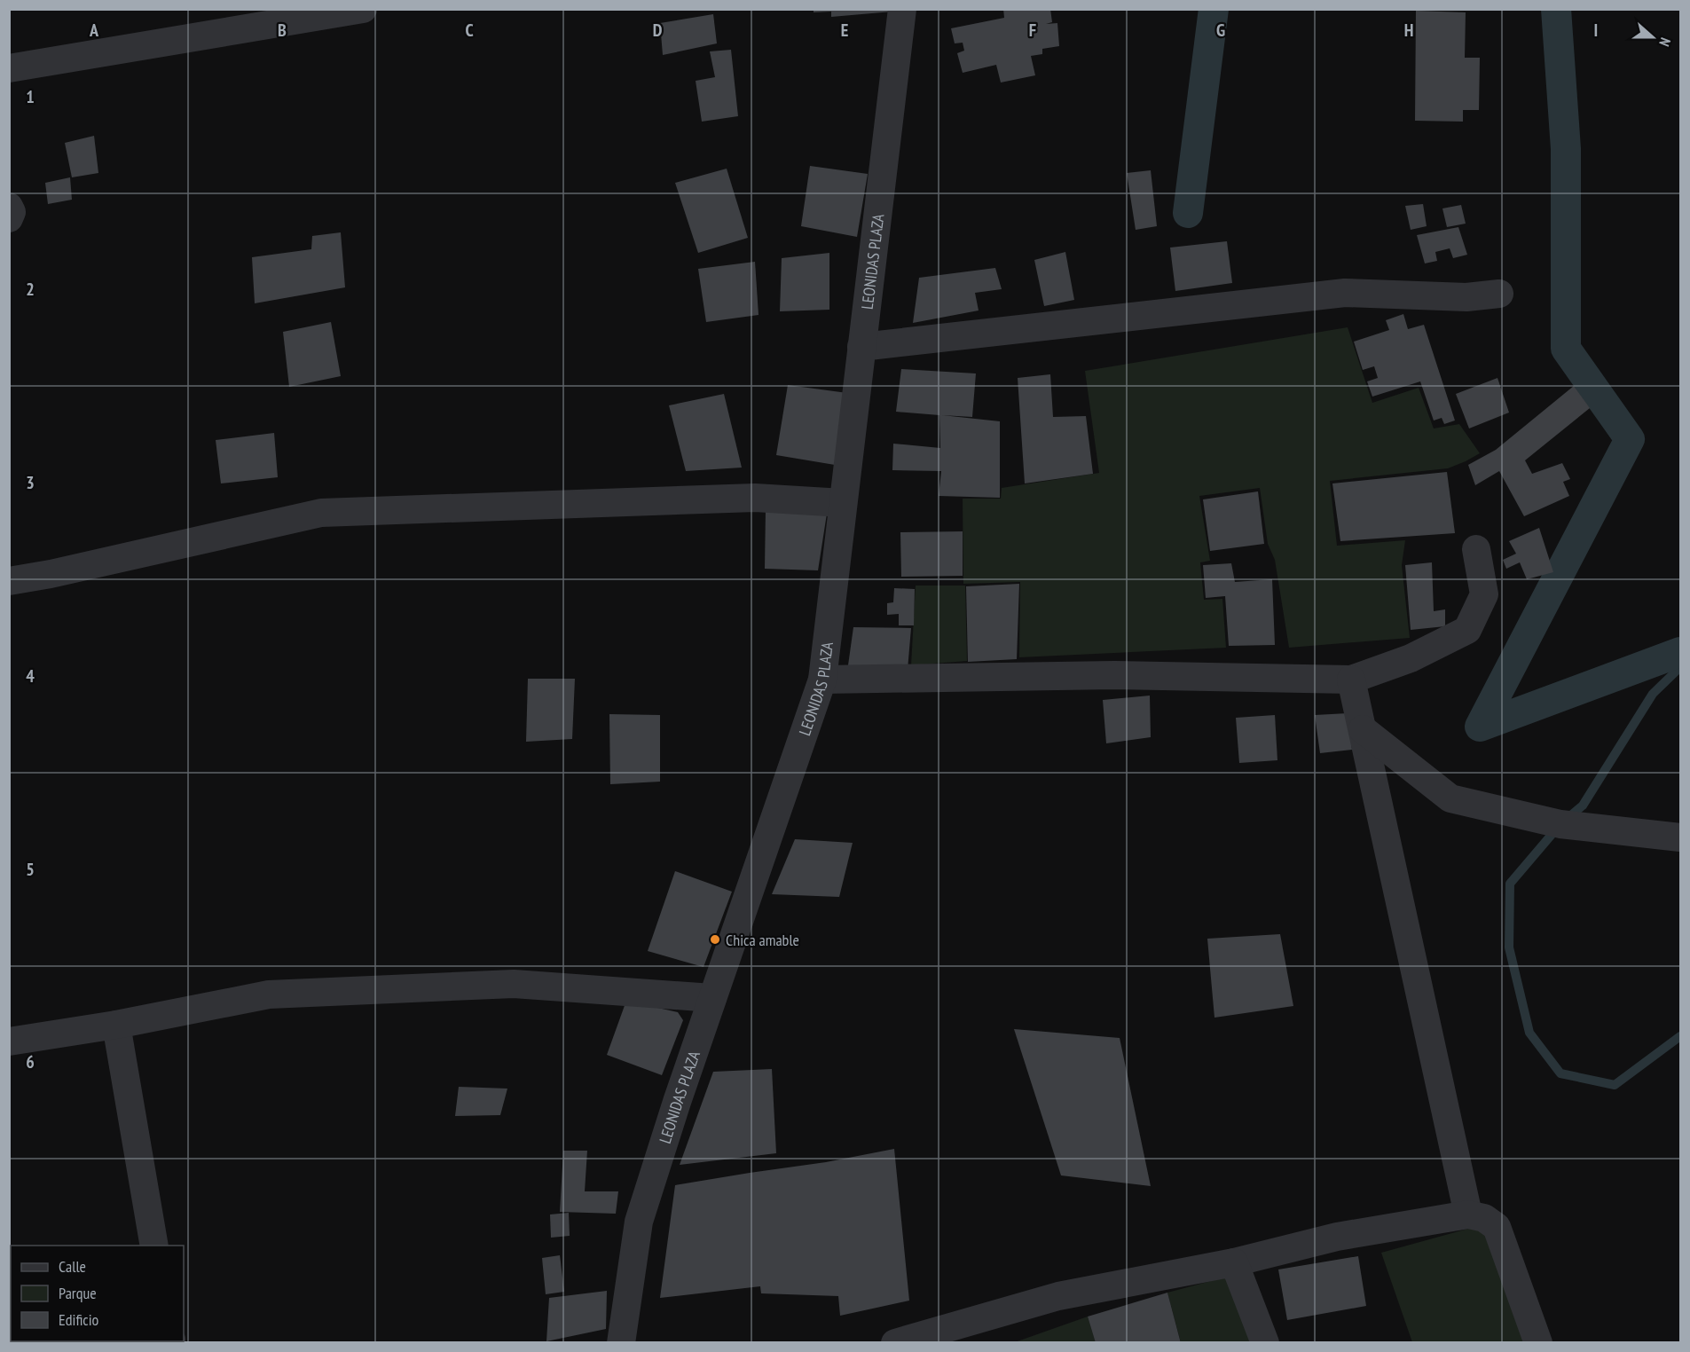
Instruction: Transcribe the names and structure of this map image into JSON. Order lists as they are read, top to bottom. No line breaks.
{"streets":{"street":["LEONIDAS PLAZA"]},"places":["Chica amable"],"legend":["Calle","Parque","Edificio"],"north":"right","grid":{"columns":["A","B","C","D","E","F","G","H","I"],"rows":["1","2","3","4","5","6"]}}
